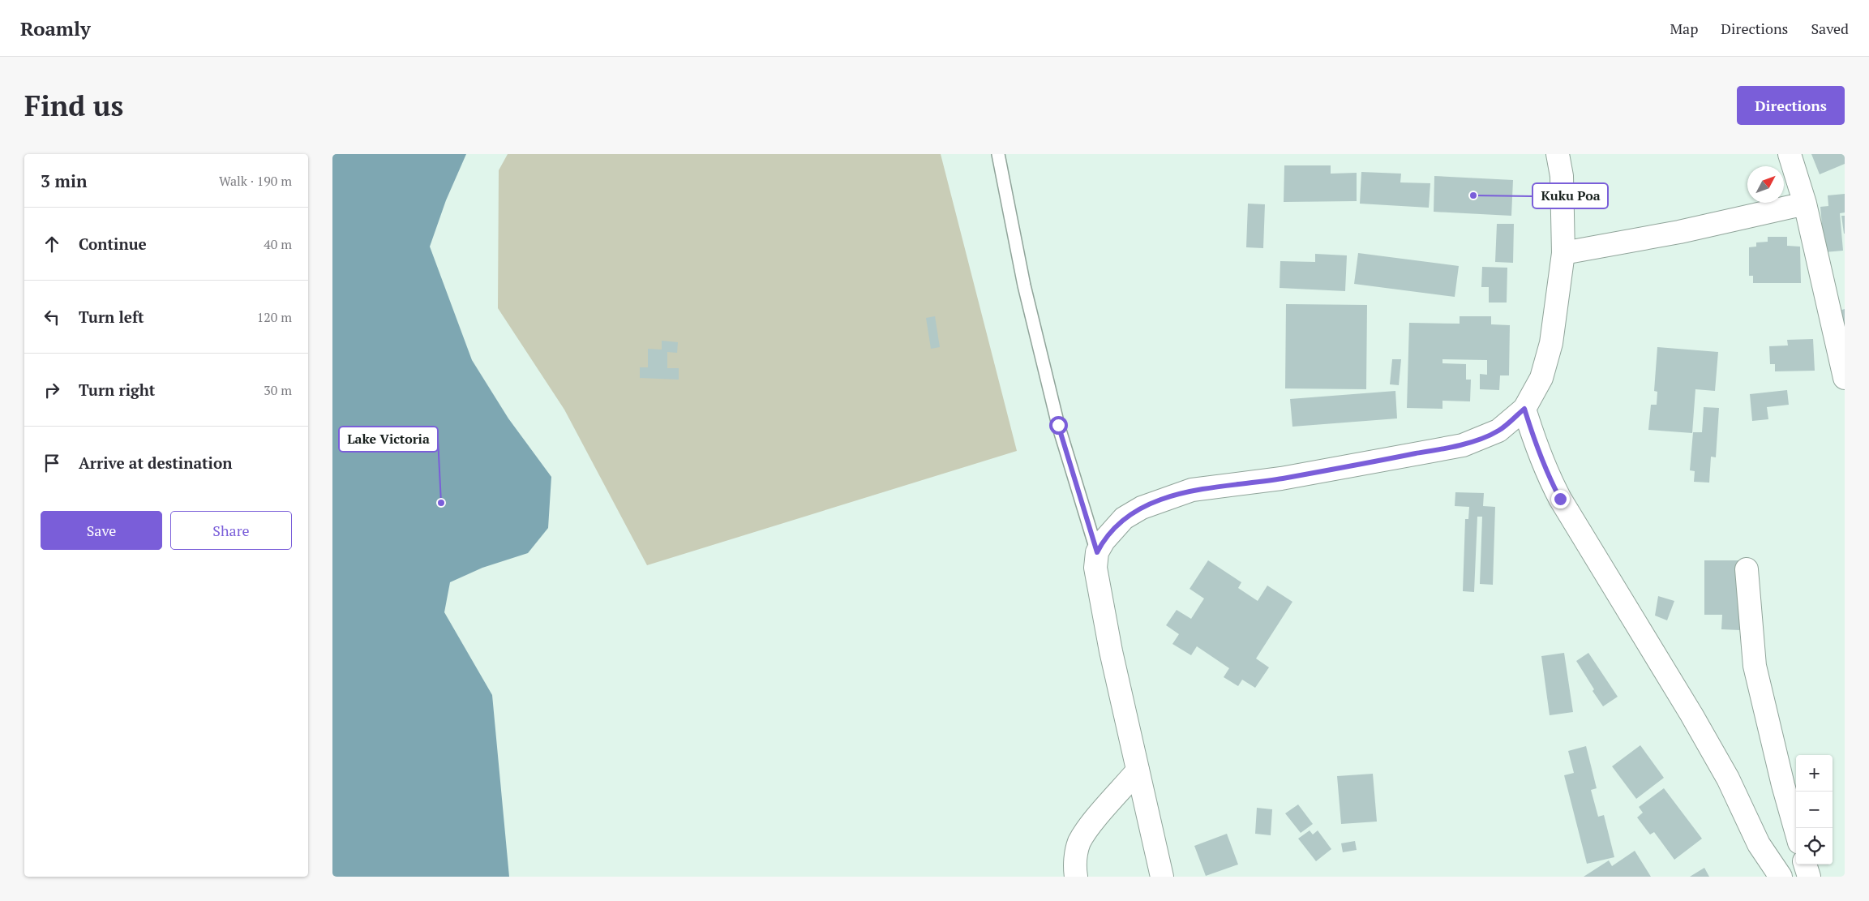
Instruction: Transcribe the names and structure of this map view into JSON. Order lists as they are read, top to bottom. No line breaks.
{"places":["Kuku Poa","Lake Victoria"],"north":"top right","page":{"header":"Roamly","nav":["Map","Directions","Saved"],"buttons":["Directions",["Save","Share"]],"title":"Find us","heading":["3 min","Walk · 190 m"],"list":[["Continue","40 m"],["Turn left","120 m"],["Turn right","30 m"],"Arrive at destination"],"map_buttons":["+","−"]}}
